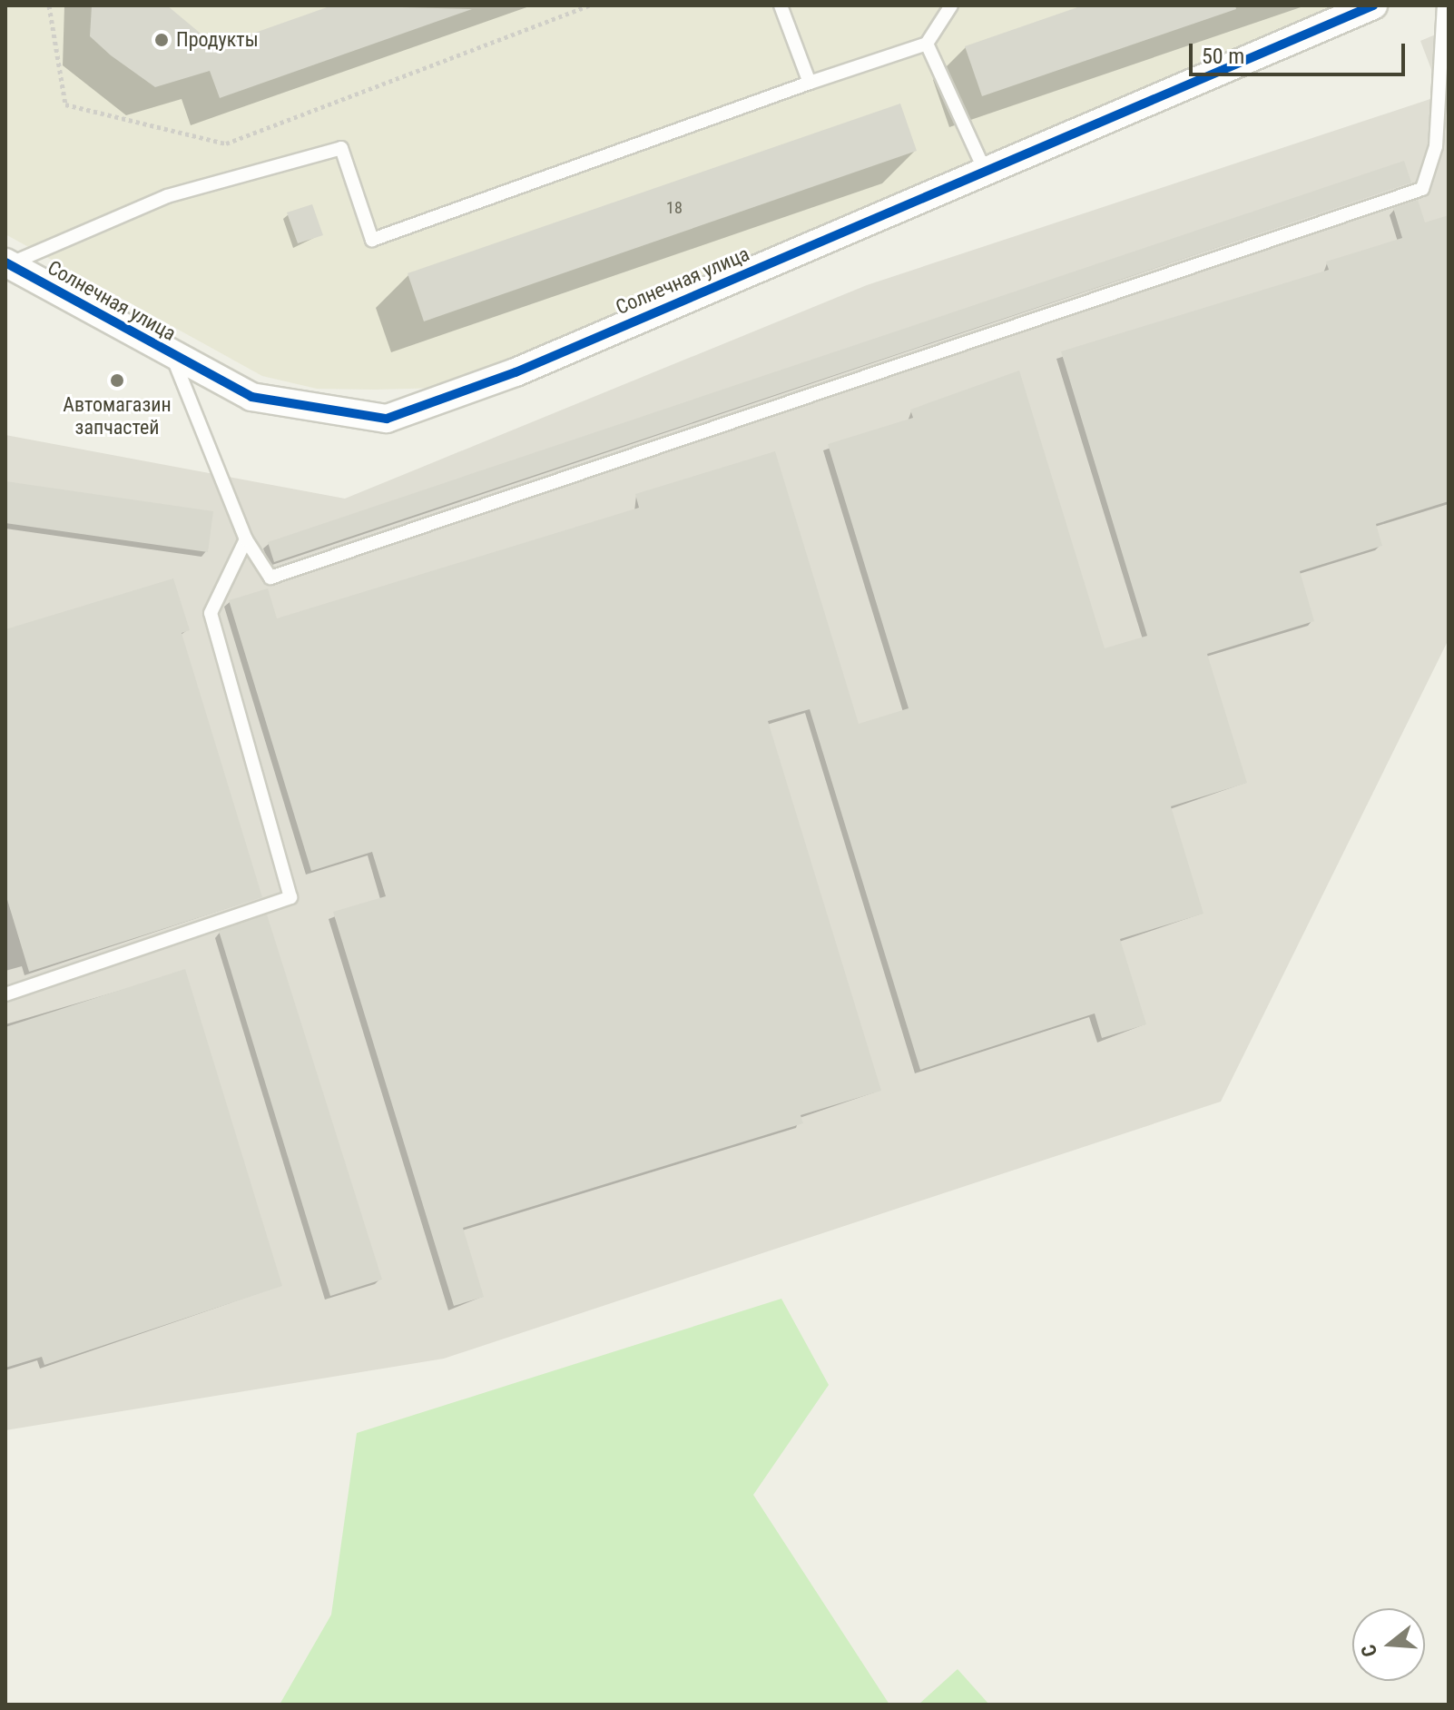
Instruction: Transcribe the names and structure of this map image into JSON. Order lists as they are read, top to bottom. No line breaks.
{"streets":{"street":["Солнечная улица"]},"places":["Продукты","Автомагазин запчастей"],"house_numbers":["18"],"scale_bar":"50 m","north":"left"}
